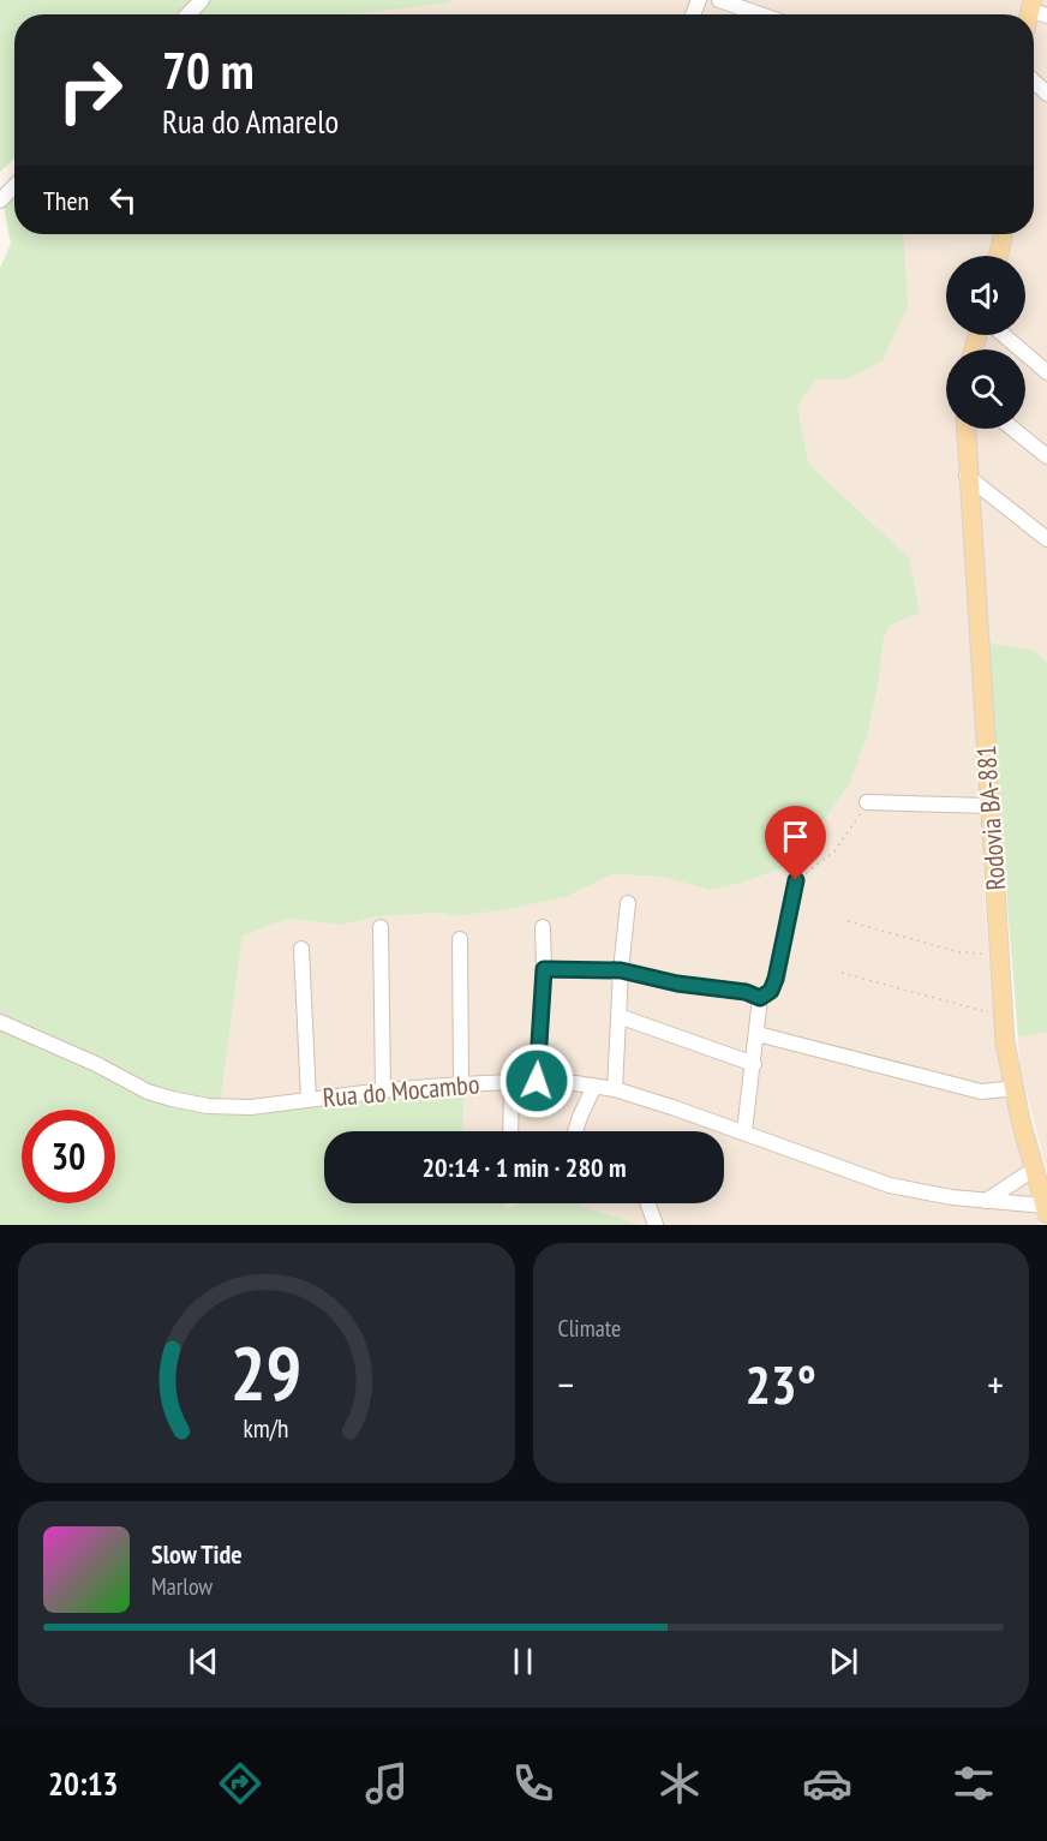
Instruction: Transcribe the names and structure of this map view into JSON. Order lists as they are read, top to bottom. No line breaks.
{"streets":{"main road":["Rodovia BA-881"],"street":["Rua do Mocambo"]},"crossings":[["Rodovia BA-881","Rua do Mocambo"]],"page":{"turn":["70 m","Rua do Amarelo"],"then":"Then","limit":"30","trip":"20:14 · 1 min · 280 m","tile":"Climate","heat":["−","23°","+"],"song":["Slow Tide","Marlow"],"tabs":"20:13","gauge":["29","km/h"]}}
